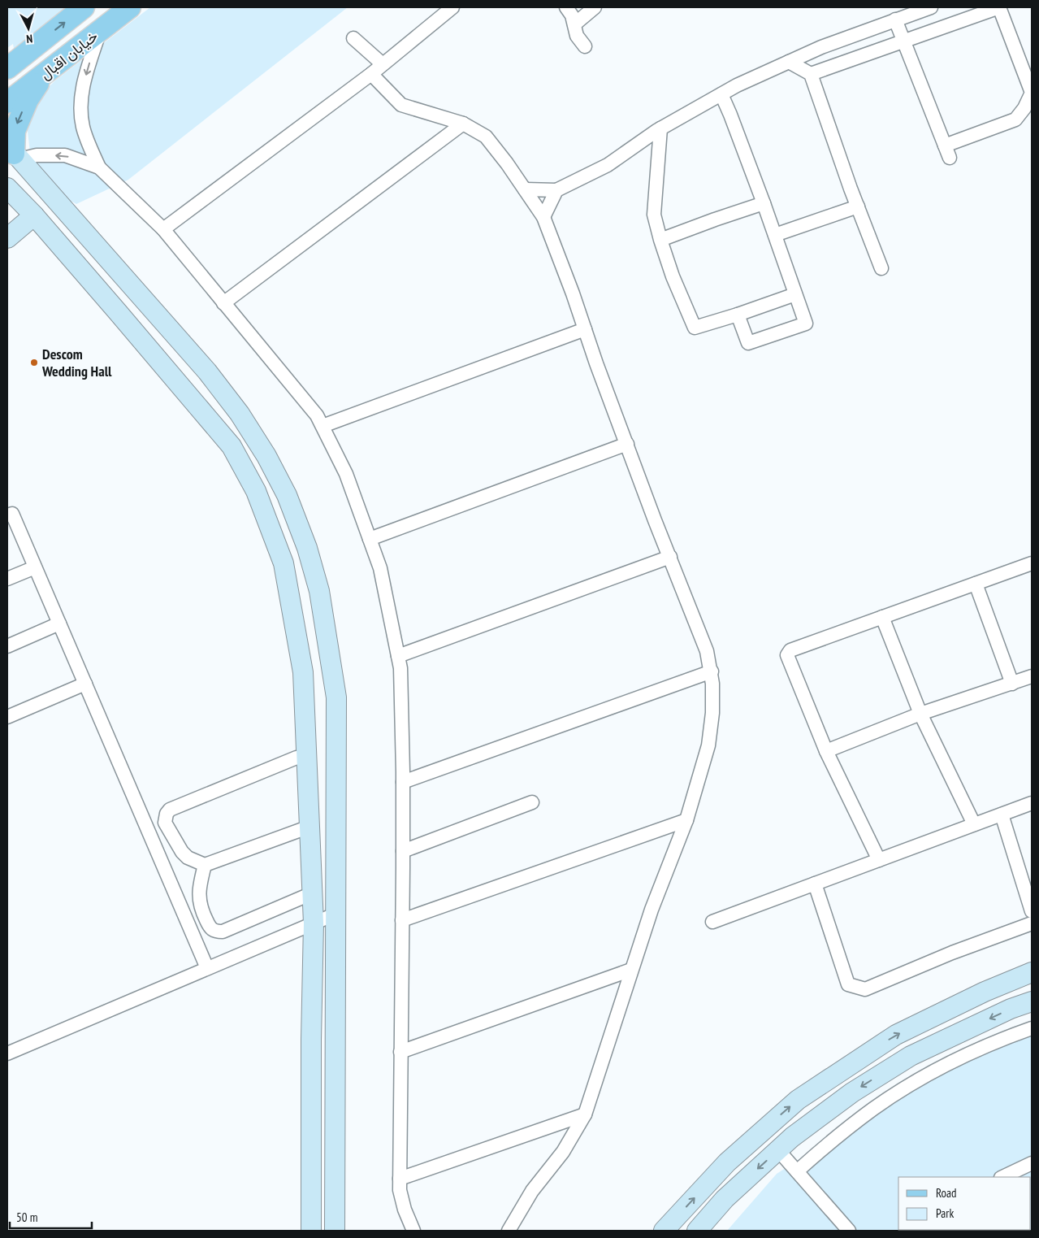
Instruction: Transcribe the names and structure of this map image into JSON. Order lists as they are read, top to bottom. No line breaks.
{"streets":{"main road":["خیابان اقبال"]},"places":["Descom Wedding Hall"],"legend":["Road","Park"],"scale_bar":"50 m","north":"bottom"}
